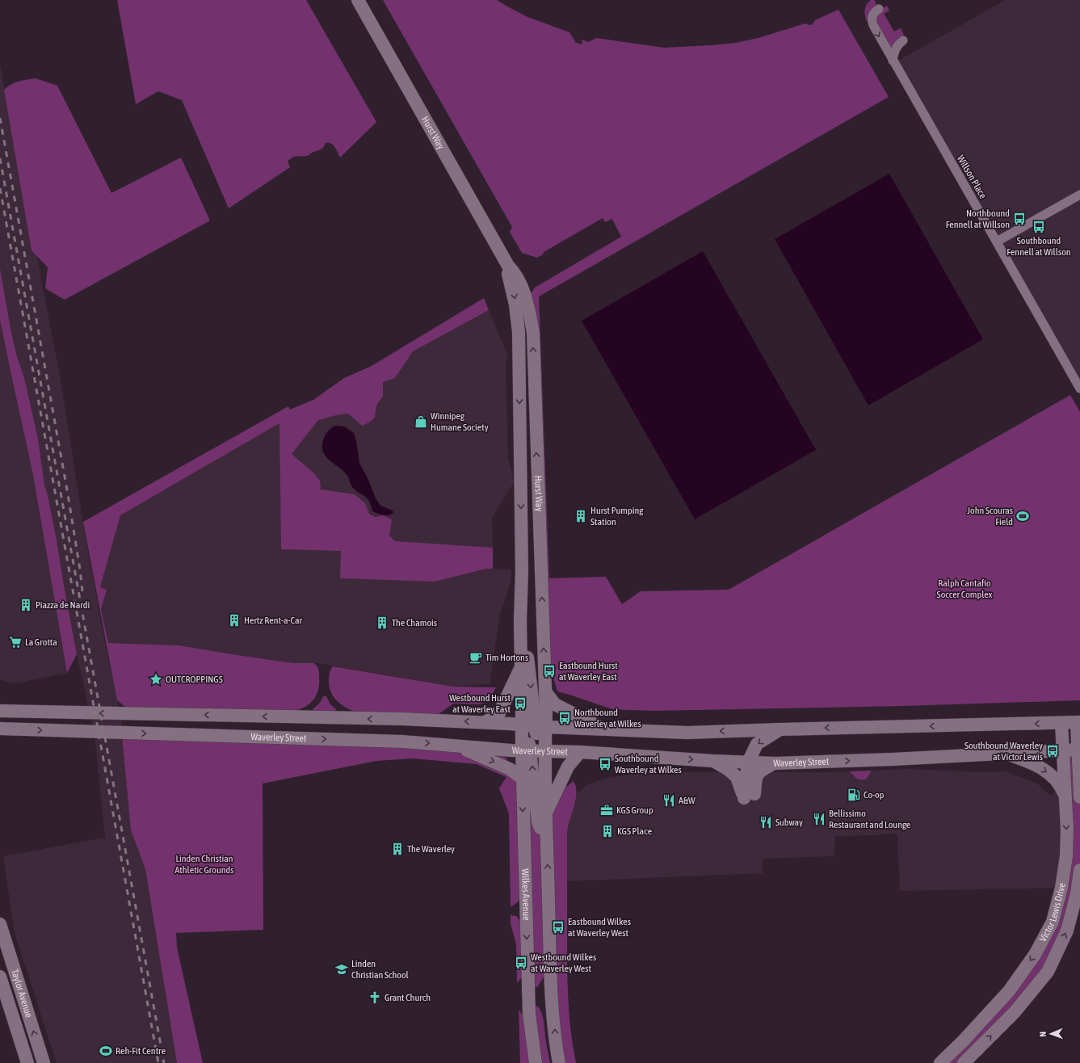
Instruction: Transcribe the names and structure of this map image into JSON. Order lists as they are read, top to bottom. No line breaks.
{"streets":{"main road":["Hurst Way","Waverley Street","Wilkes Avenue","Victor Lewis Drive","Taylor Avenue"],"street":["Willson Place"]},"crossings":[["Hurst Way","Wilkes Avenue"],["Waverley Street","Wilkes Avenue"],["Waverley Street","Victor Lewis Drive"]],"parks":["Ralph Cantafio Soccer Complex","Linden Christian Athletic Grounds"],"places":{"bus stop":["Northbound Fennell at Willson","Southbound Fennell at Willson","Eastbound Hurst at Waverley East","Westbound Hurst at Waverley East","Northbound Waverley at Wilkes","Southbound Waverley at Victor Lewis","Southbound Waverley at Wilkes","Eastbound Wilkes at Waverley West","Westbound Wilkes at Waverley West"],"shop":["Winnipeg Humane Society"],"building":["Hurst Pumping Station","Piazza de Nardi","Hertz Rent-a-Car","The Chamois","KGS Place","The Waverley"],"sports":["John Scouras Field","Reh-Fit Centre"],"supermarket":["La Grotta"],"cafe":["Tim Hortons"],"place":["OUTCROPPINGS"],"fuel station":["Co-op"],"restaurant":["A&W","Bellissimo Restaurant and Lounge","Subway"],"office":["KGS Group"],"school or university":["Linden Christian School"],"church":["Grant Church"]},"north":"left"}
